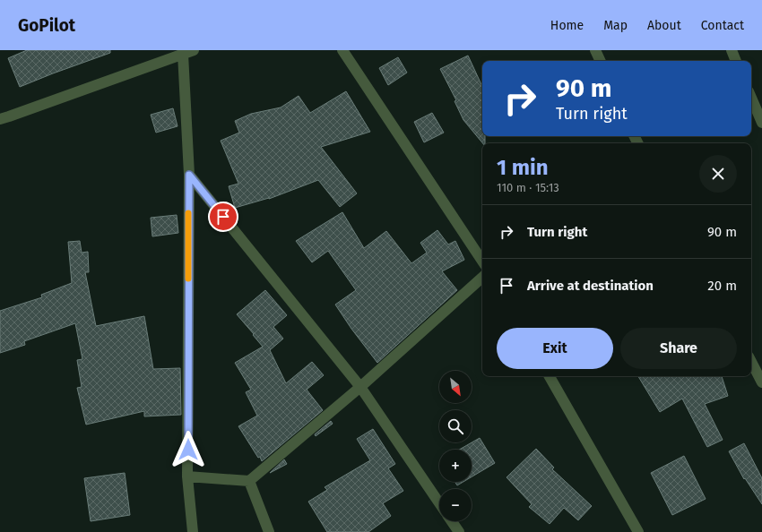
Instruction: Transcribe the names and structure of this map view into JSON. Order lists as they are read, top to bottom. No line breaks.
{"north":"bottom right","page":{"header":"GoPilot","nav":["Home","Map","About","Contact"],"turn":["90 m","Turn right"],"heading":["1 min","110 m · 15:13"],"list":[{"name":"Turn right","value":"90 m"},{"name":"Arrive at destination","value":"20 m"}],"buttons":["Exit","Share"],"map_buttons":["+","−"]}}
